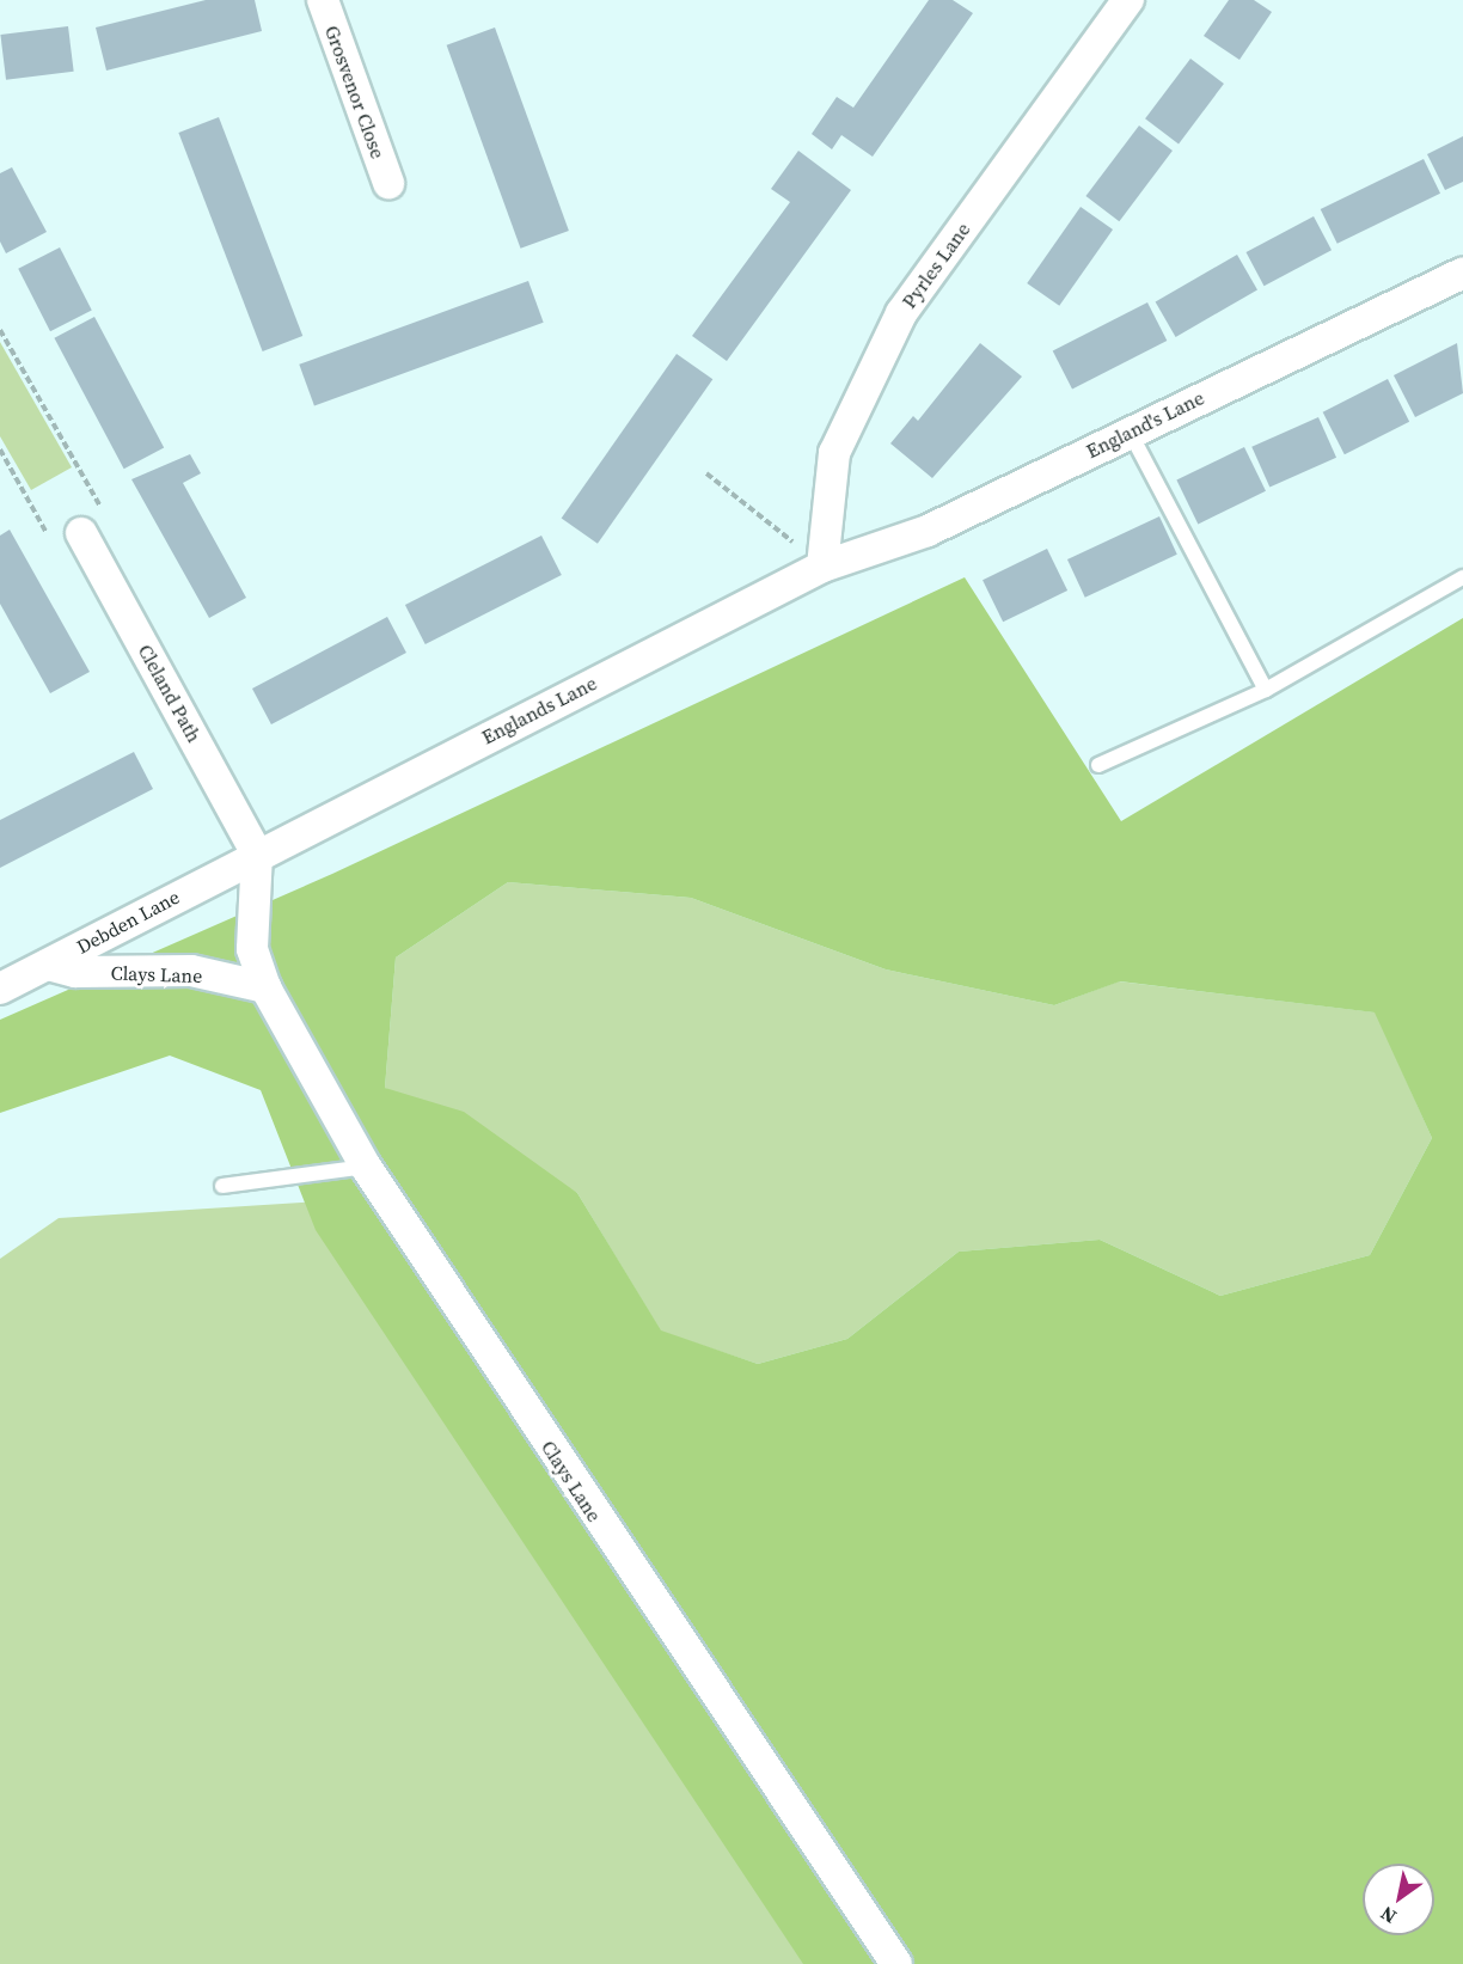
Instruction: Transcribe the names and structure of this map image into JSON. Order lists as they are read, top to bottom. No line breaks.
{"streets":{"street":["Grosvenor Close","Pyrles Lane","England's Lane","Cleland Path","Englands Lane","Debden Lane","Clays Lane"]},"crossings":[["Pyrles Lane","England's Lane"],["Pyrles Lane","Englands Lane"],["England's Lane","Englands Lane"],["Cleland Path","Englands Lane"],["Cleland Path","Debden Lane"],["Cleland Path","Clays Lane"],["Englands Lane","Debden Lane"],["Englands Lane","Clays Lane"],["Debden Lane","Clays Lane"]],"north":"bottom left"}
